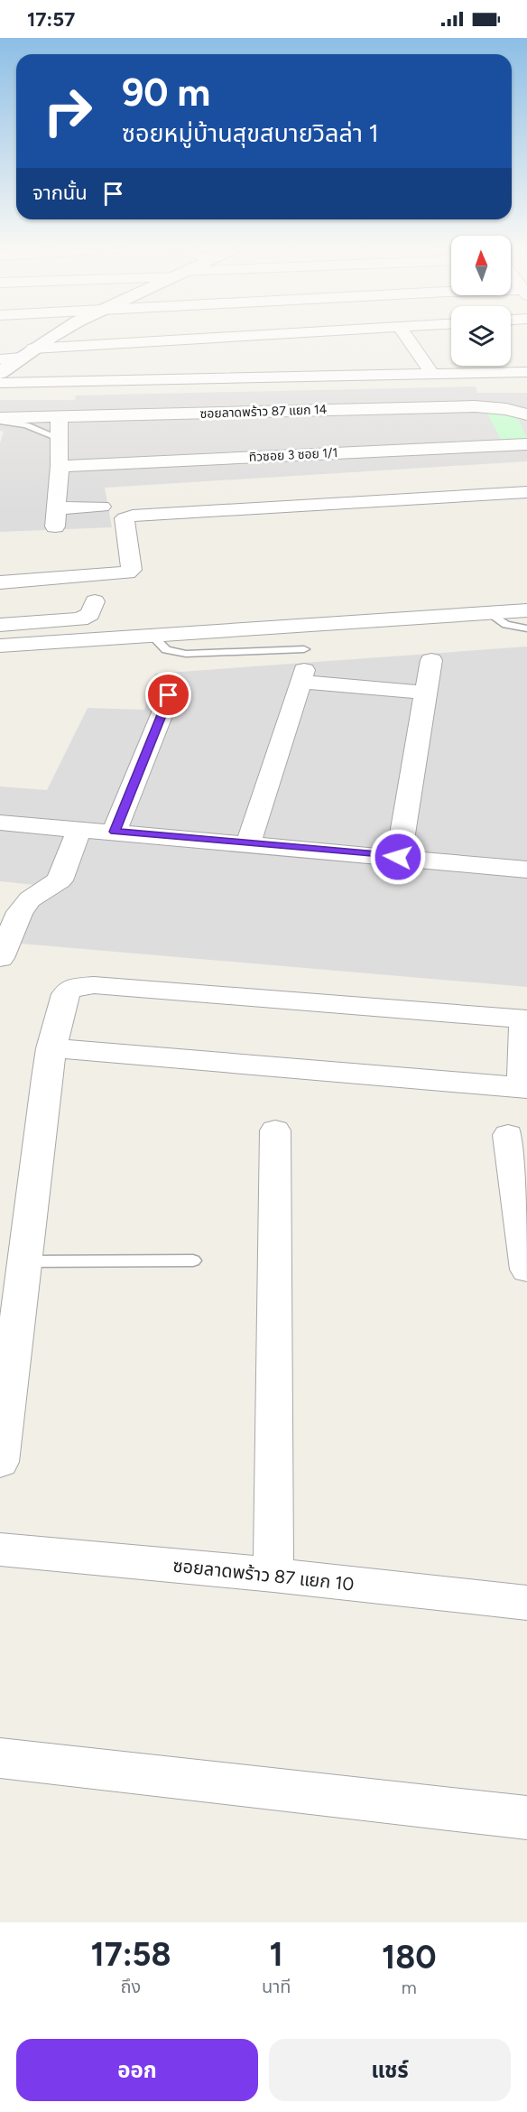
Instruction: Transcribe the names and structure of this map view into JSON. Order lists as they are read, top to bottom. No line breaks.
{"streets":{"street":["ซอยลาดพร้าว 87 แยก 14","ทิวซอย 3 ซอย 1/1","ซอยลาดพร้าว 87 แยก 10"]},"north":"top","page":{"status":"17:57","turn":["90 m","ซอยหมู่บ้านสุขสบายวิลล่า 1"],"then":"จากนั้น","eta":["17:58","ถึง","1","นาที","180","m"],"buttons":["ออก","แชร์"]}}
